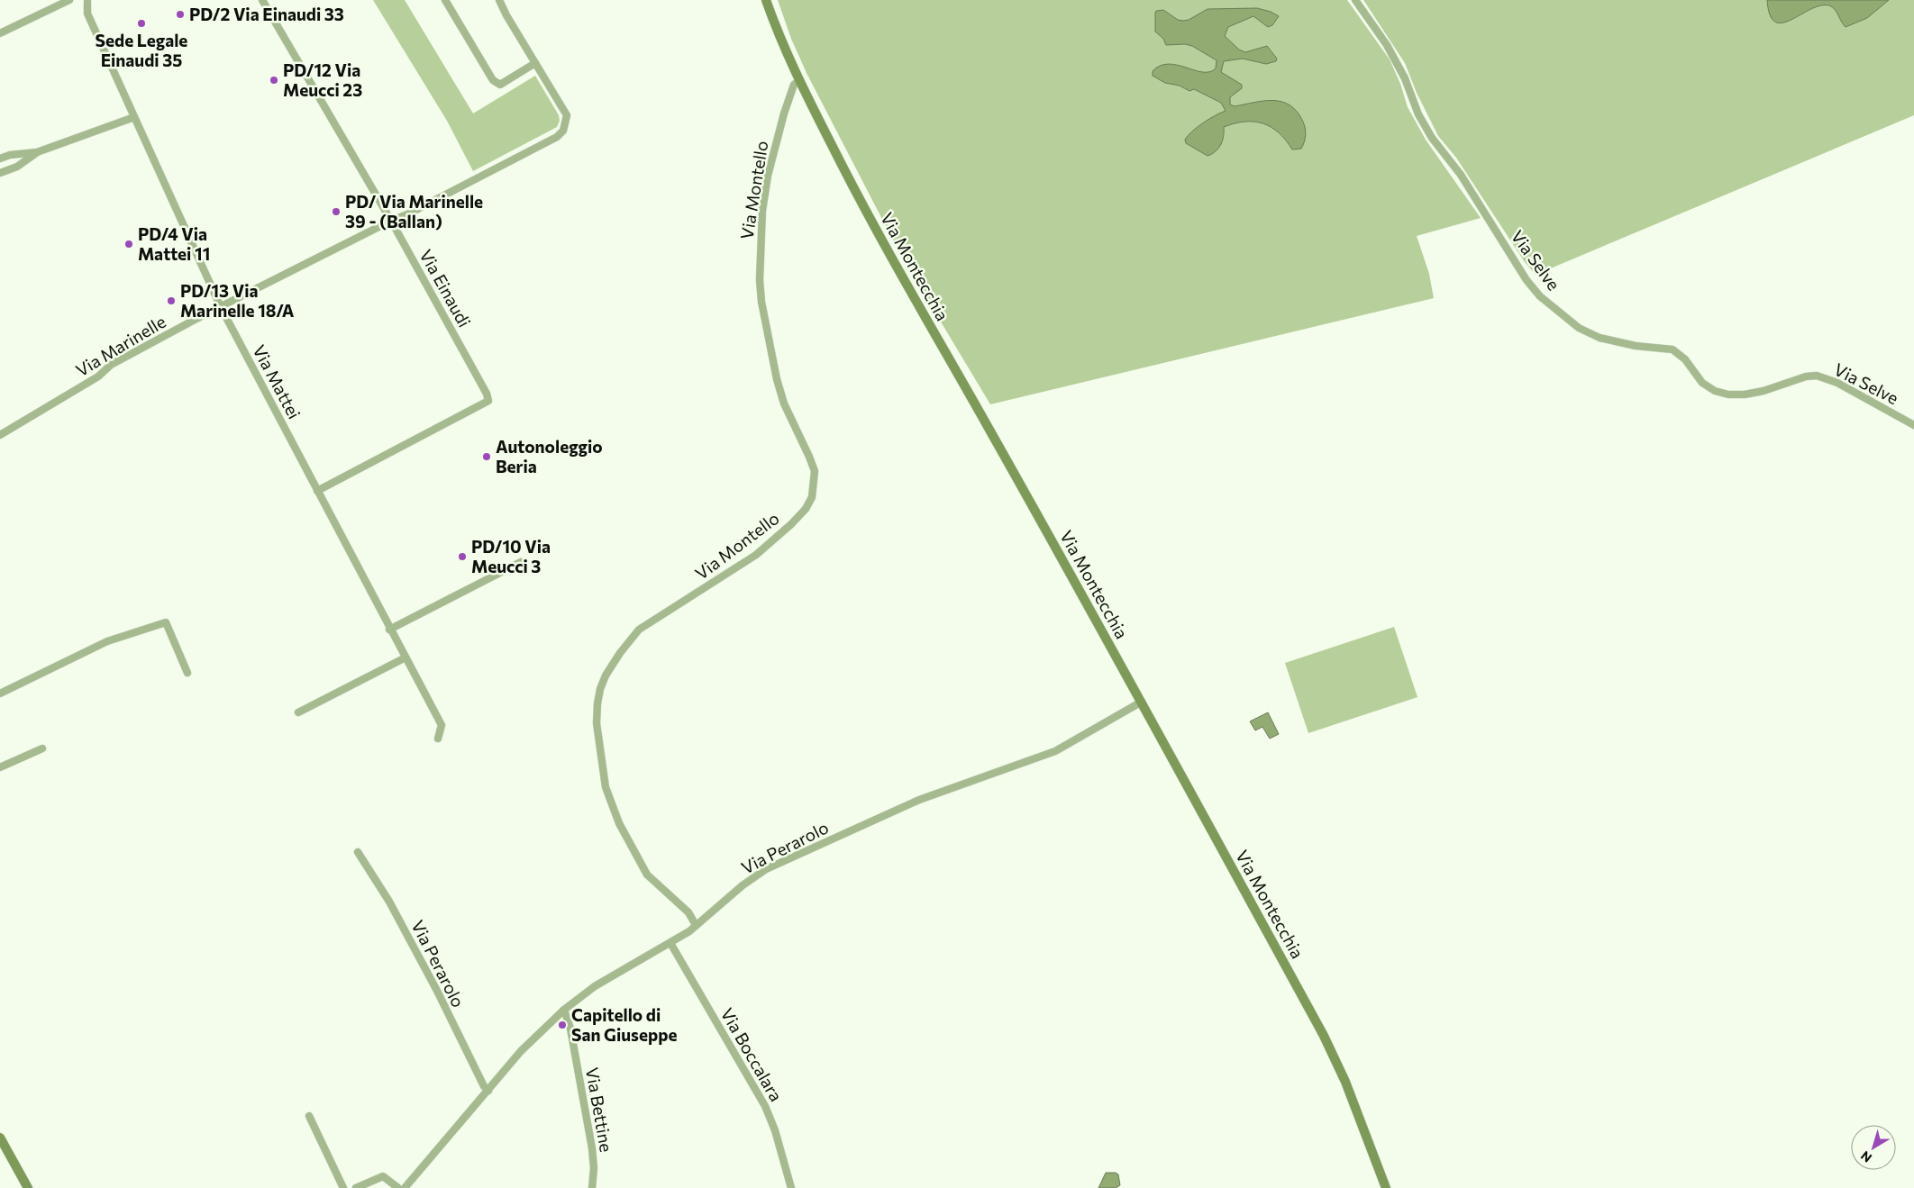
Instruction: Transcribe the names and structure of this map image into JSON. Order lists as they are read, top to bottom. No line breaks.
{"streets":{"street":["Via Montello","Via Selve","Via Montecchia","Via Einaudi","Via Marinelle","Via Mattei","Via Perarolo","Via Boccalara","Via Bettine"]},"crossings":[["Via Montello","Via Montecchia"],["Via Montello","Via Perarolo"],["Via Montecchia","Via Perarolo"],["Via Einaudi","Via Marinelle"],["Via Einaudi","Via Mattei"],["Via Marinelle","Via Mattei"],["Via Perarolo","Via Boccalara"],["Via Perarolo","Via Bettine"]],"places":["PD/2 Via Einaudi 33","Sede Legale Einaudi 35","PD/12 Via Meucci 23","PD/ Via Marinelle 39 - (Ballan)","PD/4 Via Mattei 11","PD/13 Via Marinelle 18/A","Autonoleggio Beria","PD/10 Via Meucci 3","Capitello di San Giuseppe"],"north":"bottom left"}
